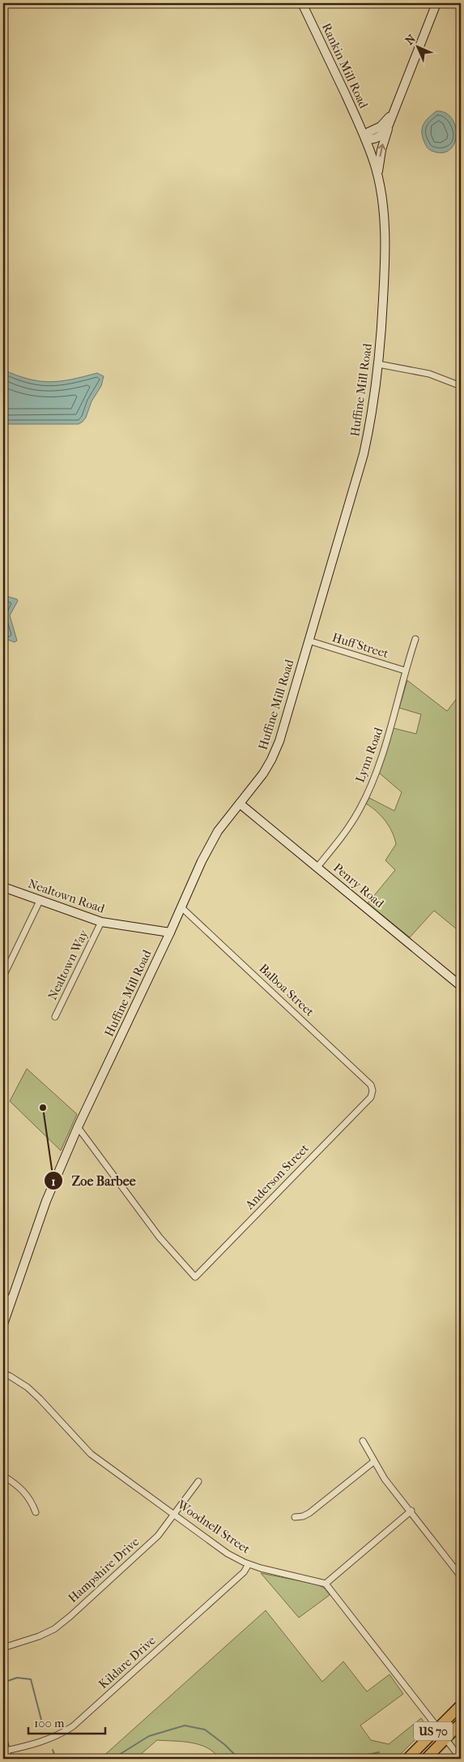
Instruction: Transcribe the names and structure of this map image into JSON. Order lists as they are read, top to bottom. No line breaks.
{"streets":{"highway":["US 70"],"main road":["Rankin Mill Road","Huffine Mill Road","Penry Road","Nealtown Road"],"street":["Huff Street","Lynn Road","Nealtown Way","Balboa Street","Anderson Street","Woodnell Street","Hampshire Drive","Kildare Drive"]},"crossings":[["Rankin Mill Road","Huffine Mill Road"],["Huffine Mill Road","Huff Street"],["Huffine Mill Road","Penry Road"],["Huffine Mill Road","Nealtown Road"],["Huffine Mill Road","Balboa Street"],["Huffine Mill Road","Anderson Street"],["Huff Street","Lynn Road"],["Lynn Road","Penry Road"],["Nealtown Road","Nealtown Way"],["Balboa Street","Anderson Street"],["Woodnell Street","Hampshire Drive"],["Woodnell Street","Kildare Drive"]],"places":["Zoe Barbee"],"scale_bar":"100 m","north":"top left"}
